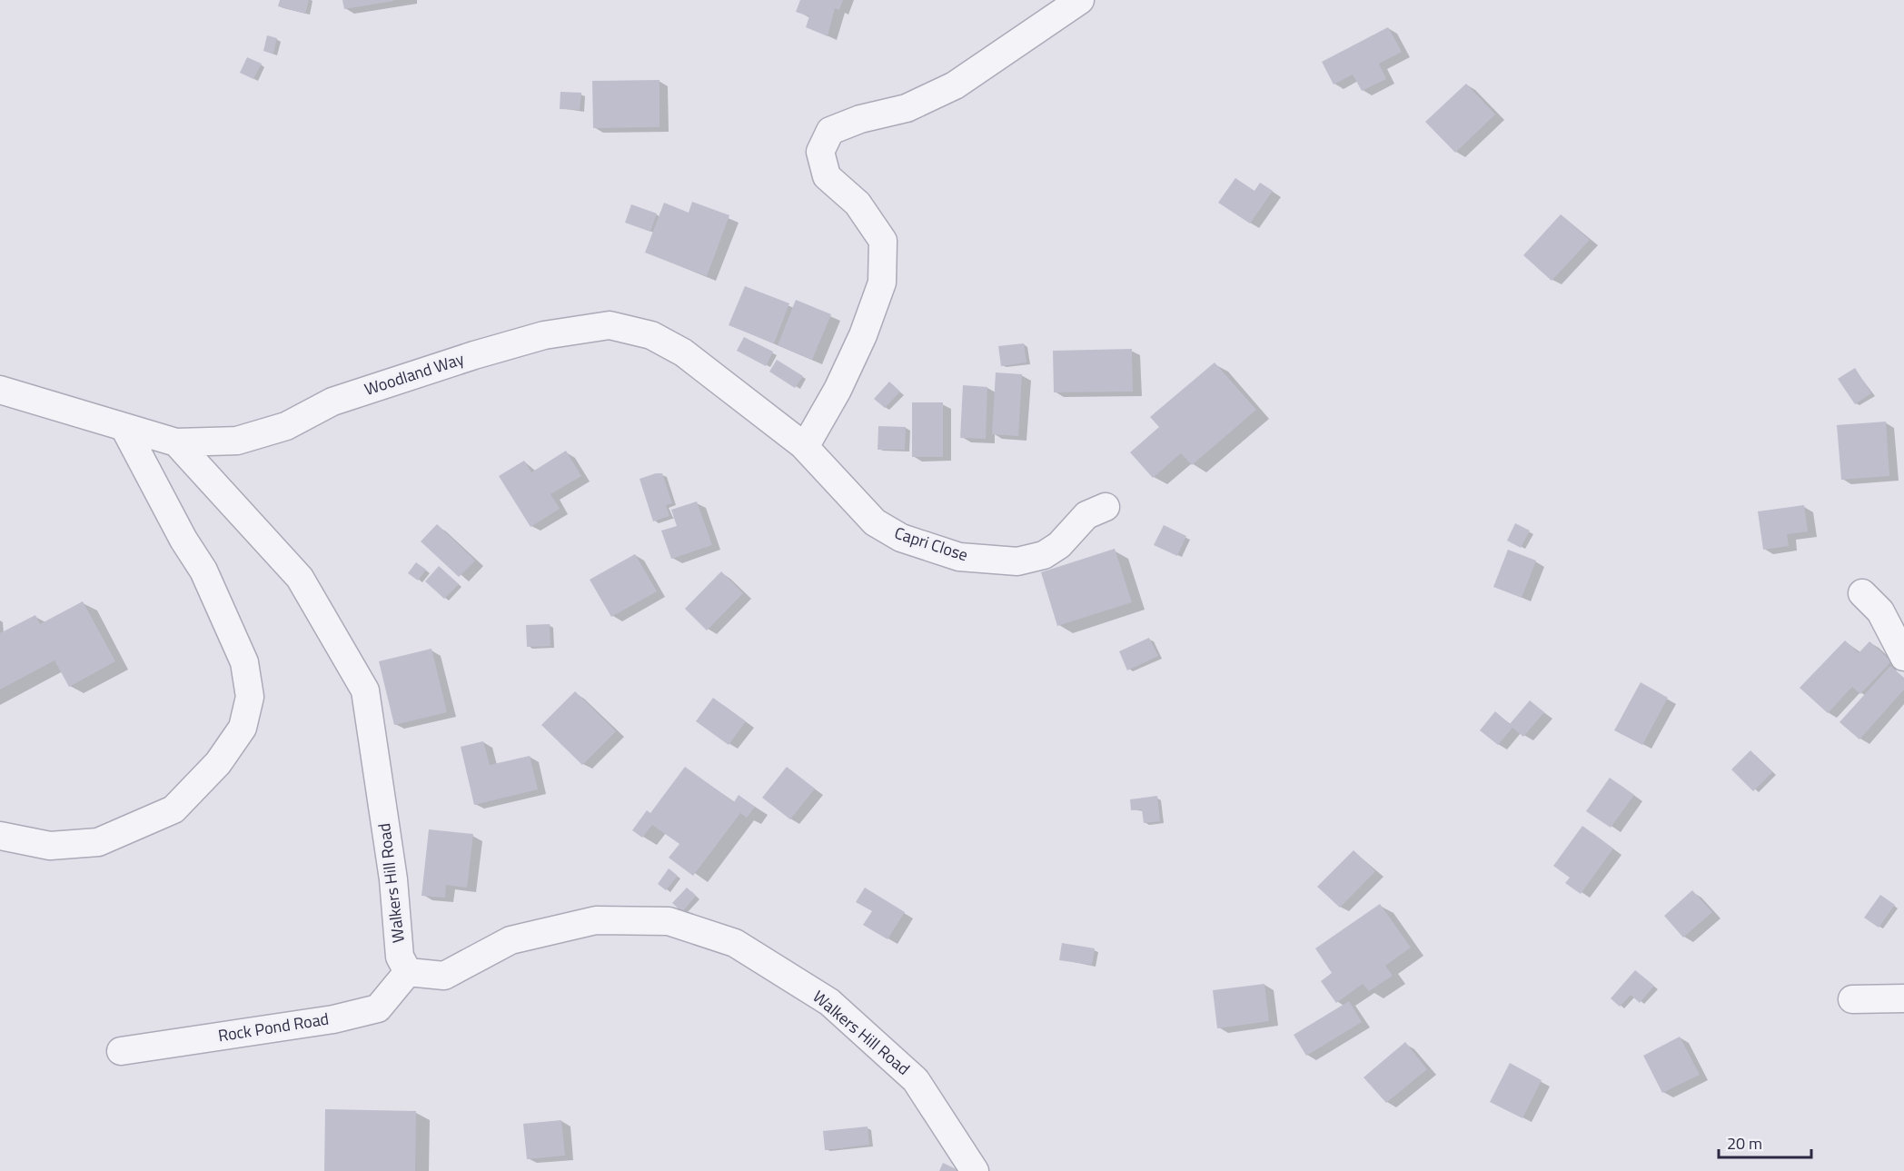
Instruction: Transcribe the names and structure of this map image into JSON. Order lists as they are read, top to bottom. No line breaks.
{"streets":{"street":["Woodland Way","Capri Close","Walkers Hill Road","Rock Pond Road"]},"crossings":[["Woodland Way","Capri Close"],["Woodland Way","Walkers Hill Road"],["Walkers Hill Road","Rock Pond Road"]],"scale_bar":"20 m"}
